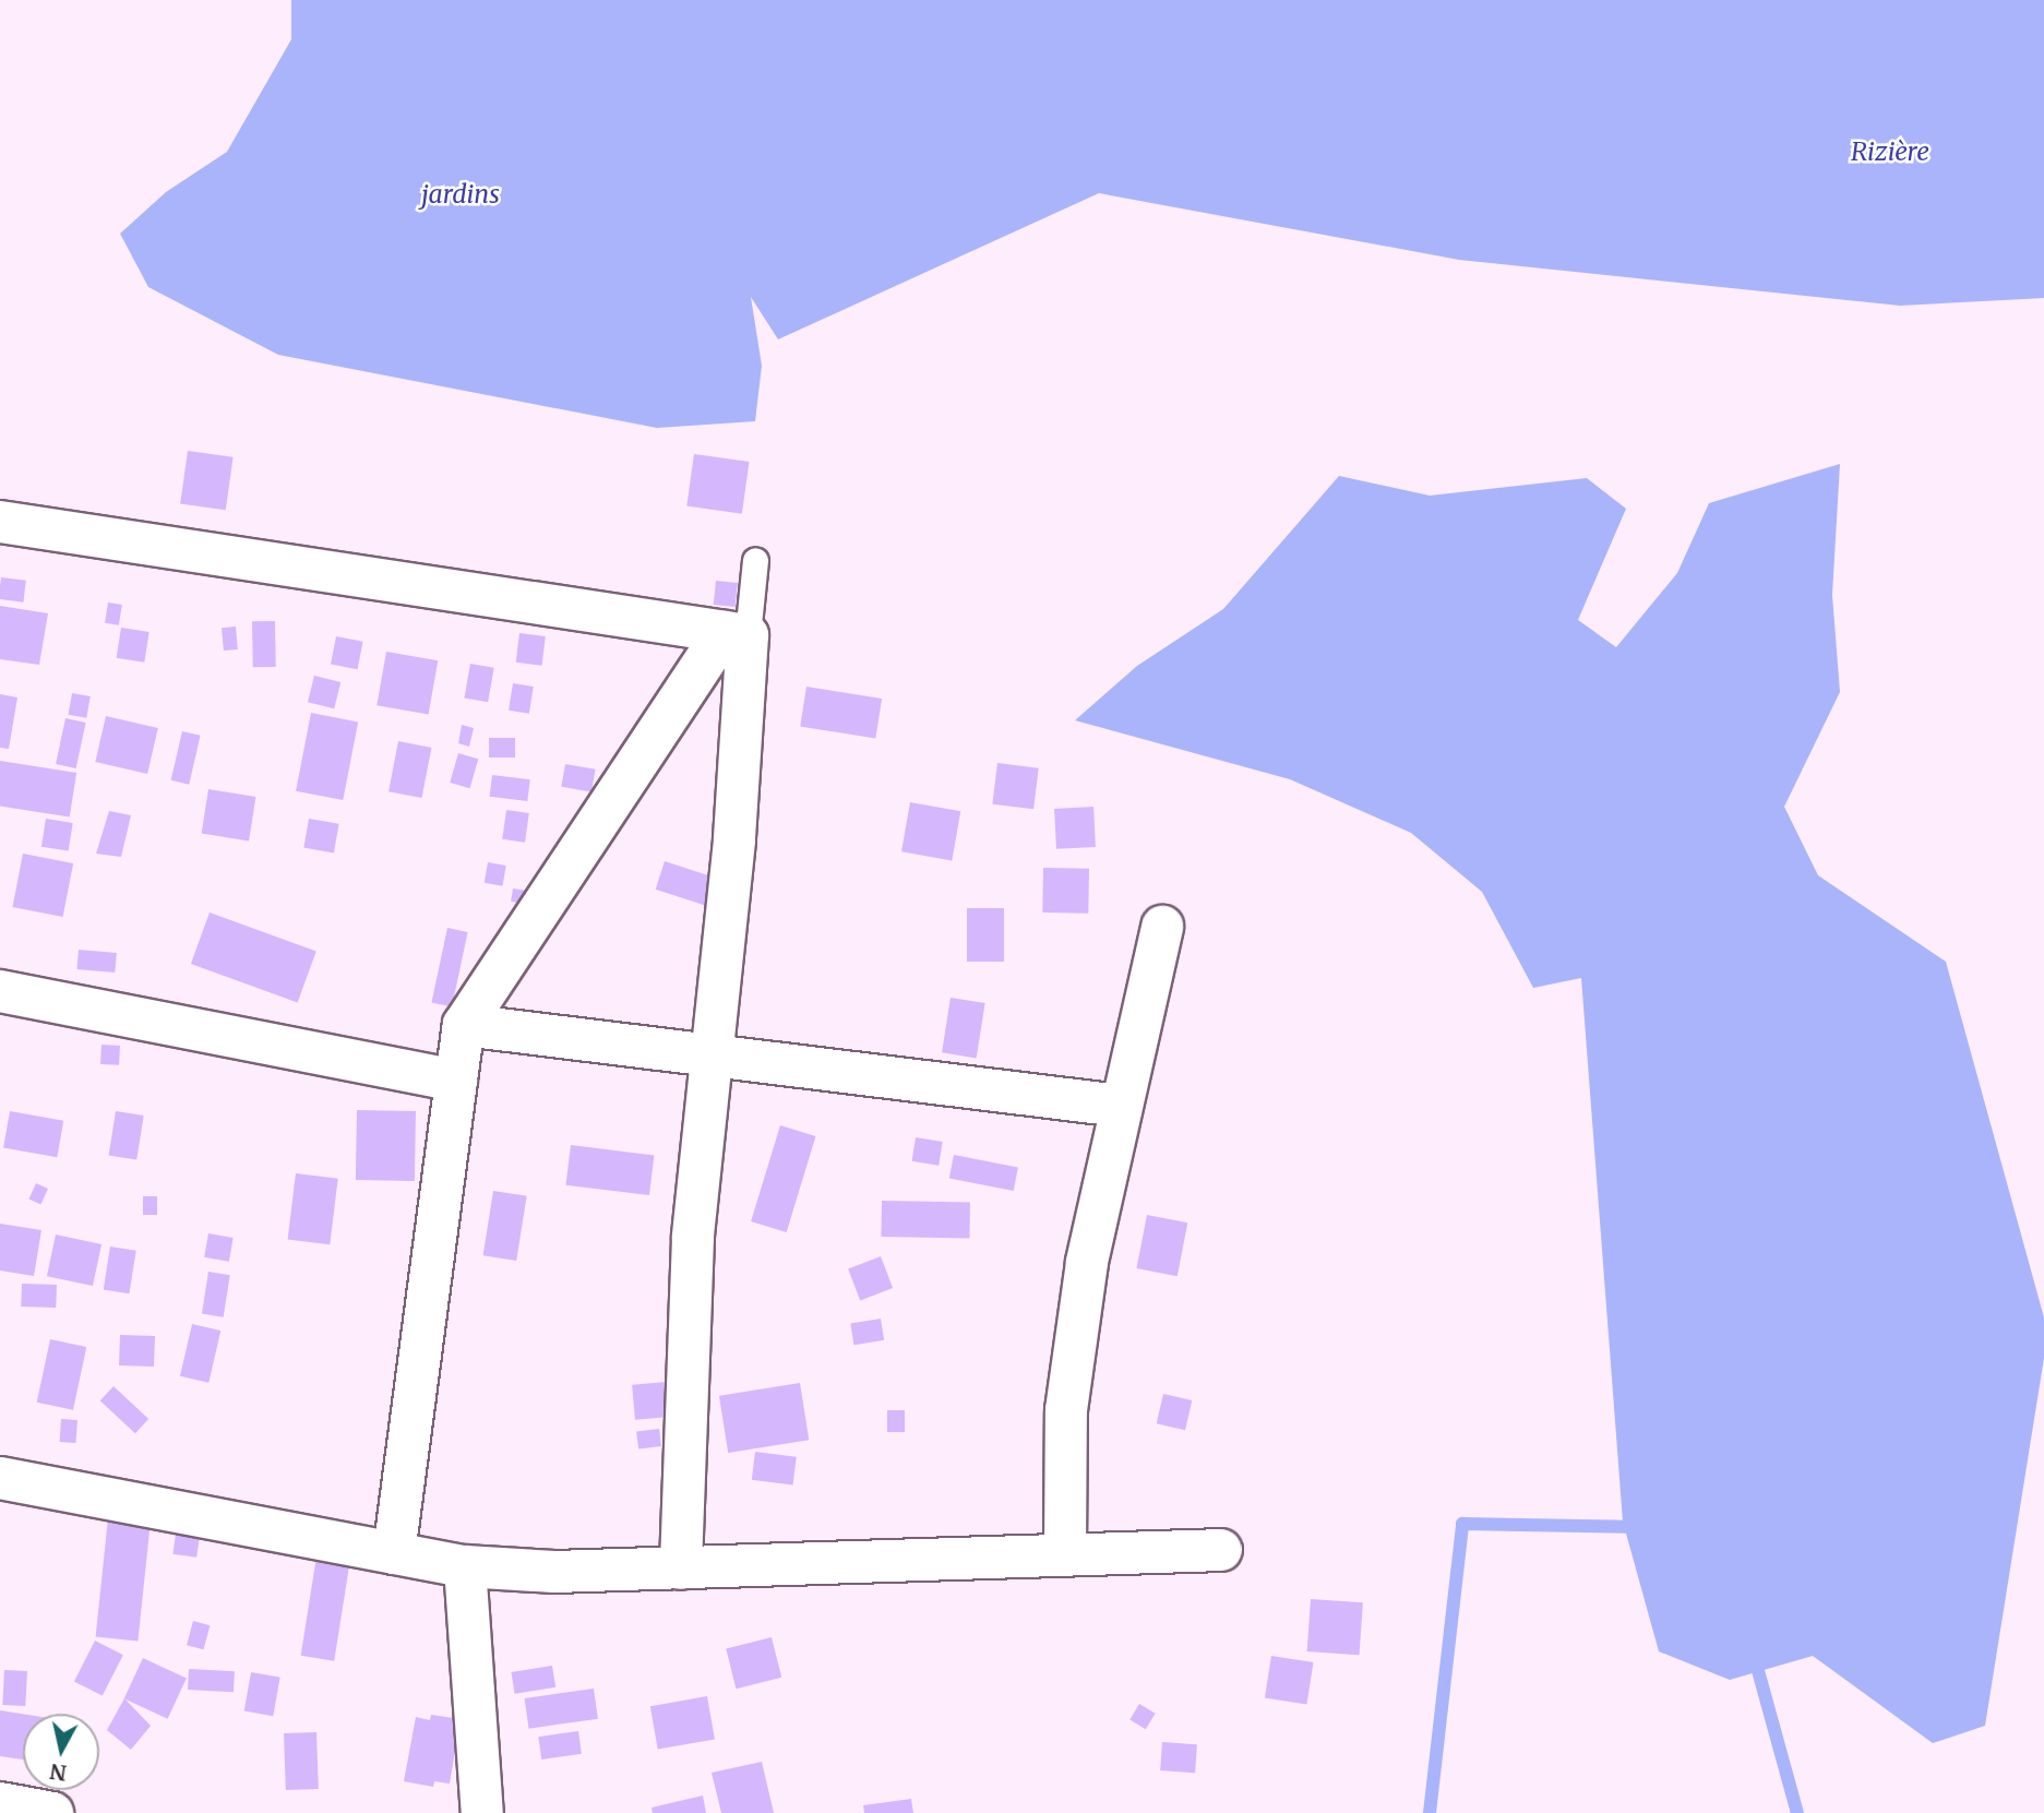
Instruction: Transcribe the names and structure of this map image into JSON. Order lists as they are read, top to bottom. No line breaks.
{"water":["Rizière","jardins"],"north":"bottom"}
